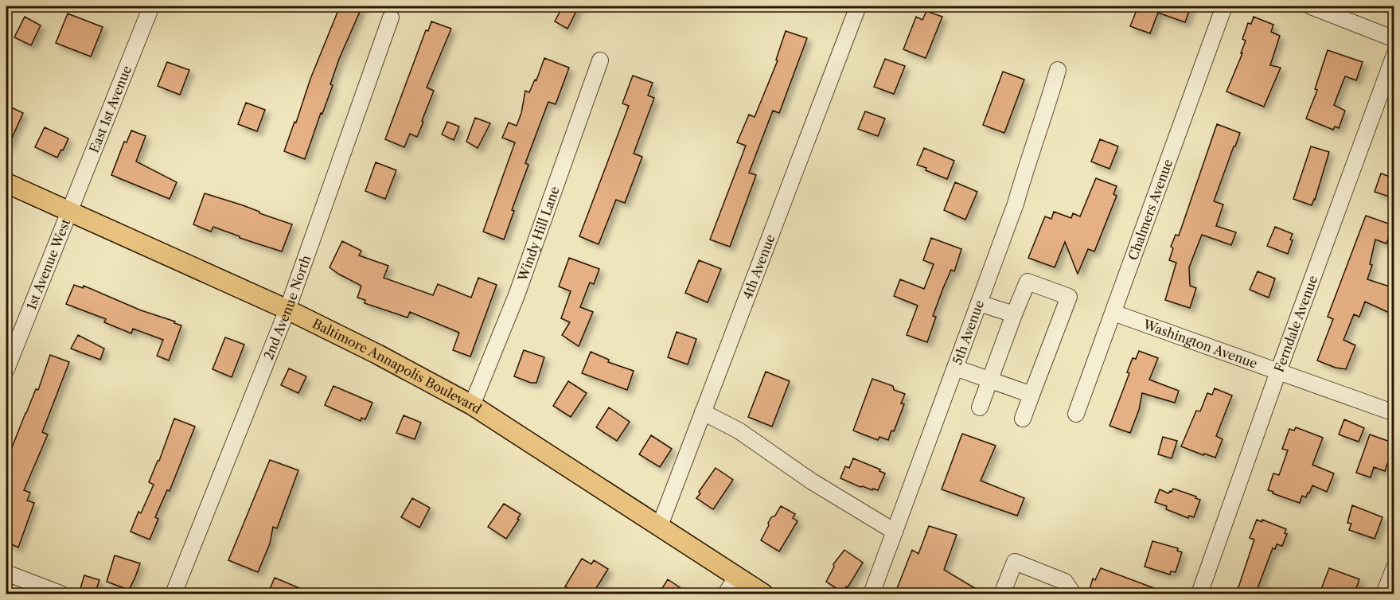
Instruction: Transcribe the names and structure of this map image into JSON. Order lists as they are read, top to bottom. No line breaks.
{"streets":{"main road":["Baltimore Annapolis Boulevard"],"street":["East 1st Avenue","Chalmers Avenue","Windy Hill Lane","1st Avenue West","4th Avenue","2nd Avenue North","Ferndale Avenue","5th Avenue","Washington Avenue"]},"crossings":[["East 1st Avenue","1st Avenue West"],["East 1st Avenue","Baltimore Annapolis Boulevard"],["Chalmers Avenue","Washington Avenue"],["Windy Hill Lane","Baltimore Annapolis Boulevard"],["1st Avenue West","Baltimore Annapolis Boulevard"],["4th Avenue","Baltimore Annapolis Boulevard"],["2nd Avenue North","Baltimore Annapolis Boulevard"],["Ferndale Avenue","Washington Avenue"]]}
